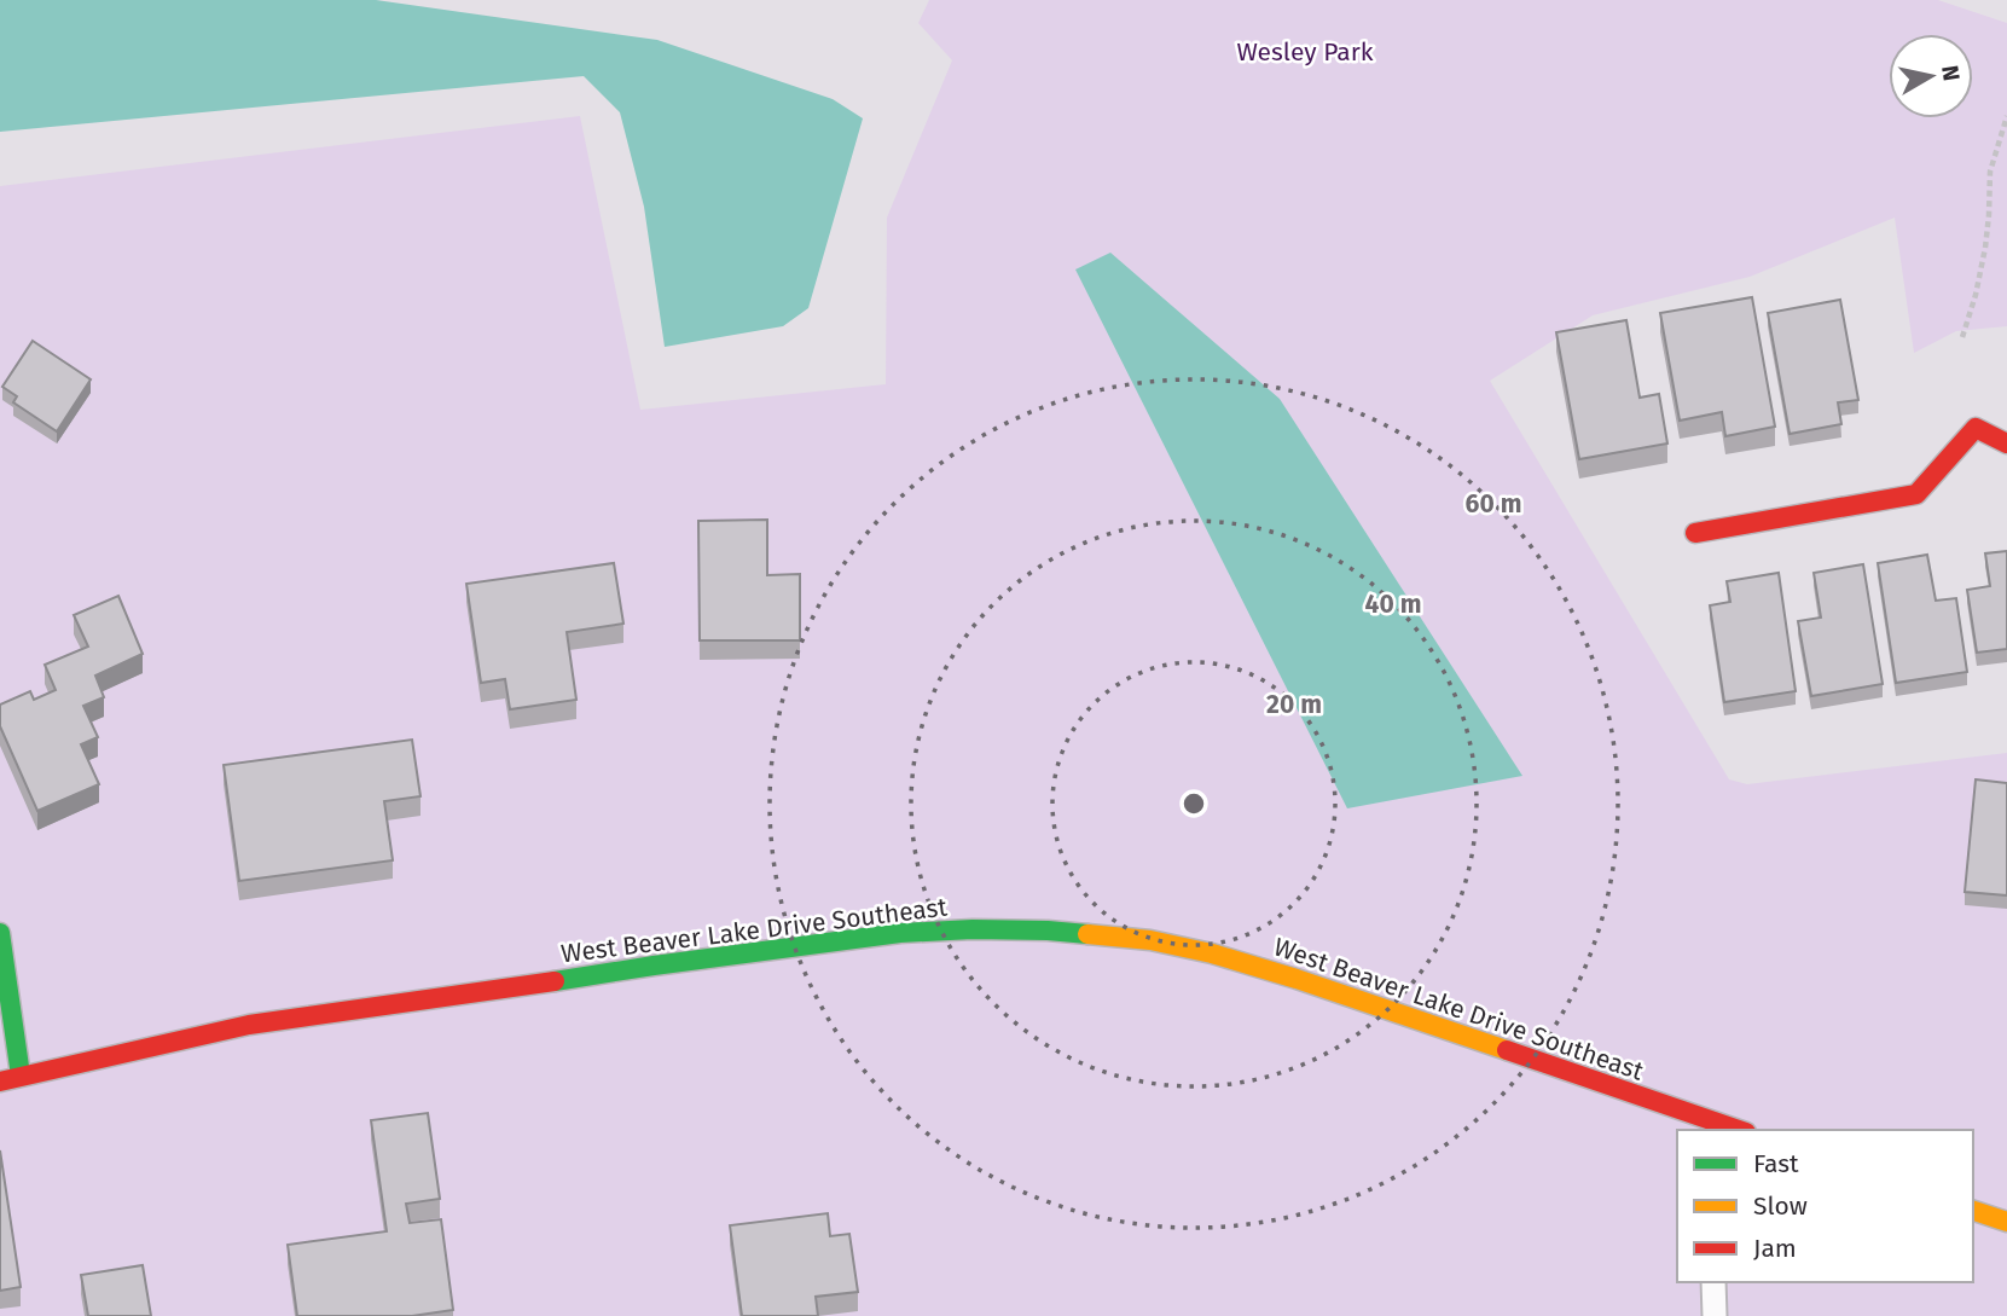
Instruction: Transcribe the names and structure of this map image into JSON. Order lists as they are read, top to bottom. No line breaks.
{"streets":{"street":["West Beaver Lake Drive Southeast"]},"parks":["Wesley Park"],"legend":["Fast","Slow","Jam"],"north":"right","rings":["60 m","40 m","20 m"]}
